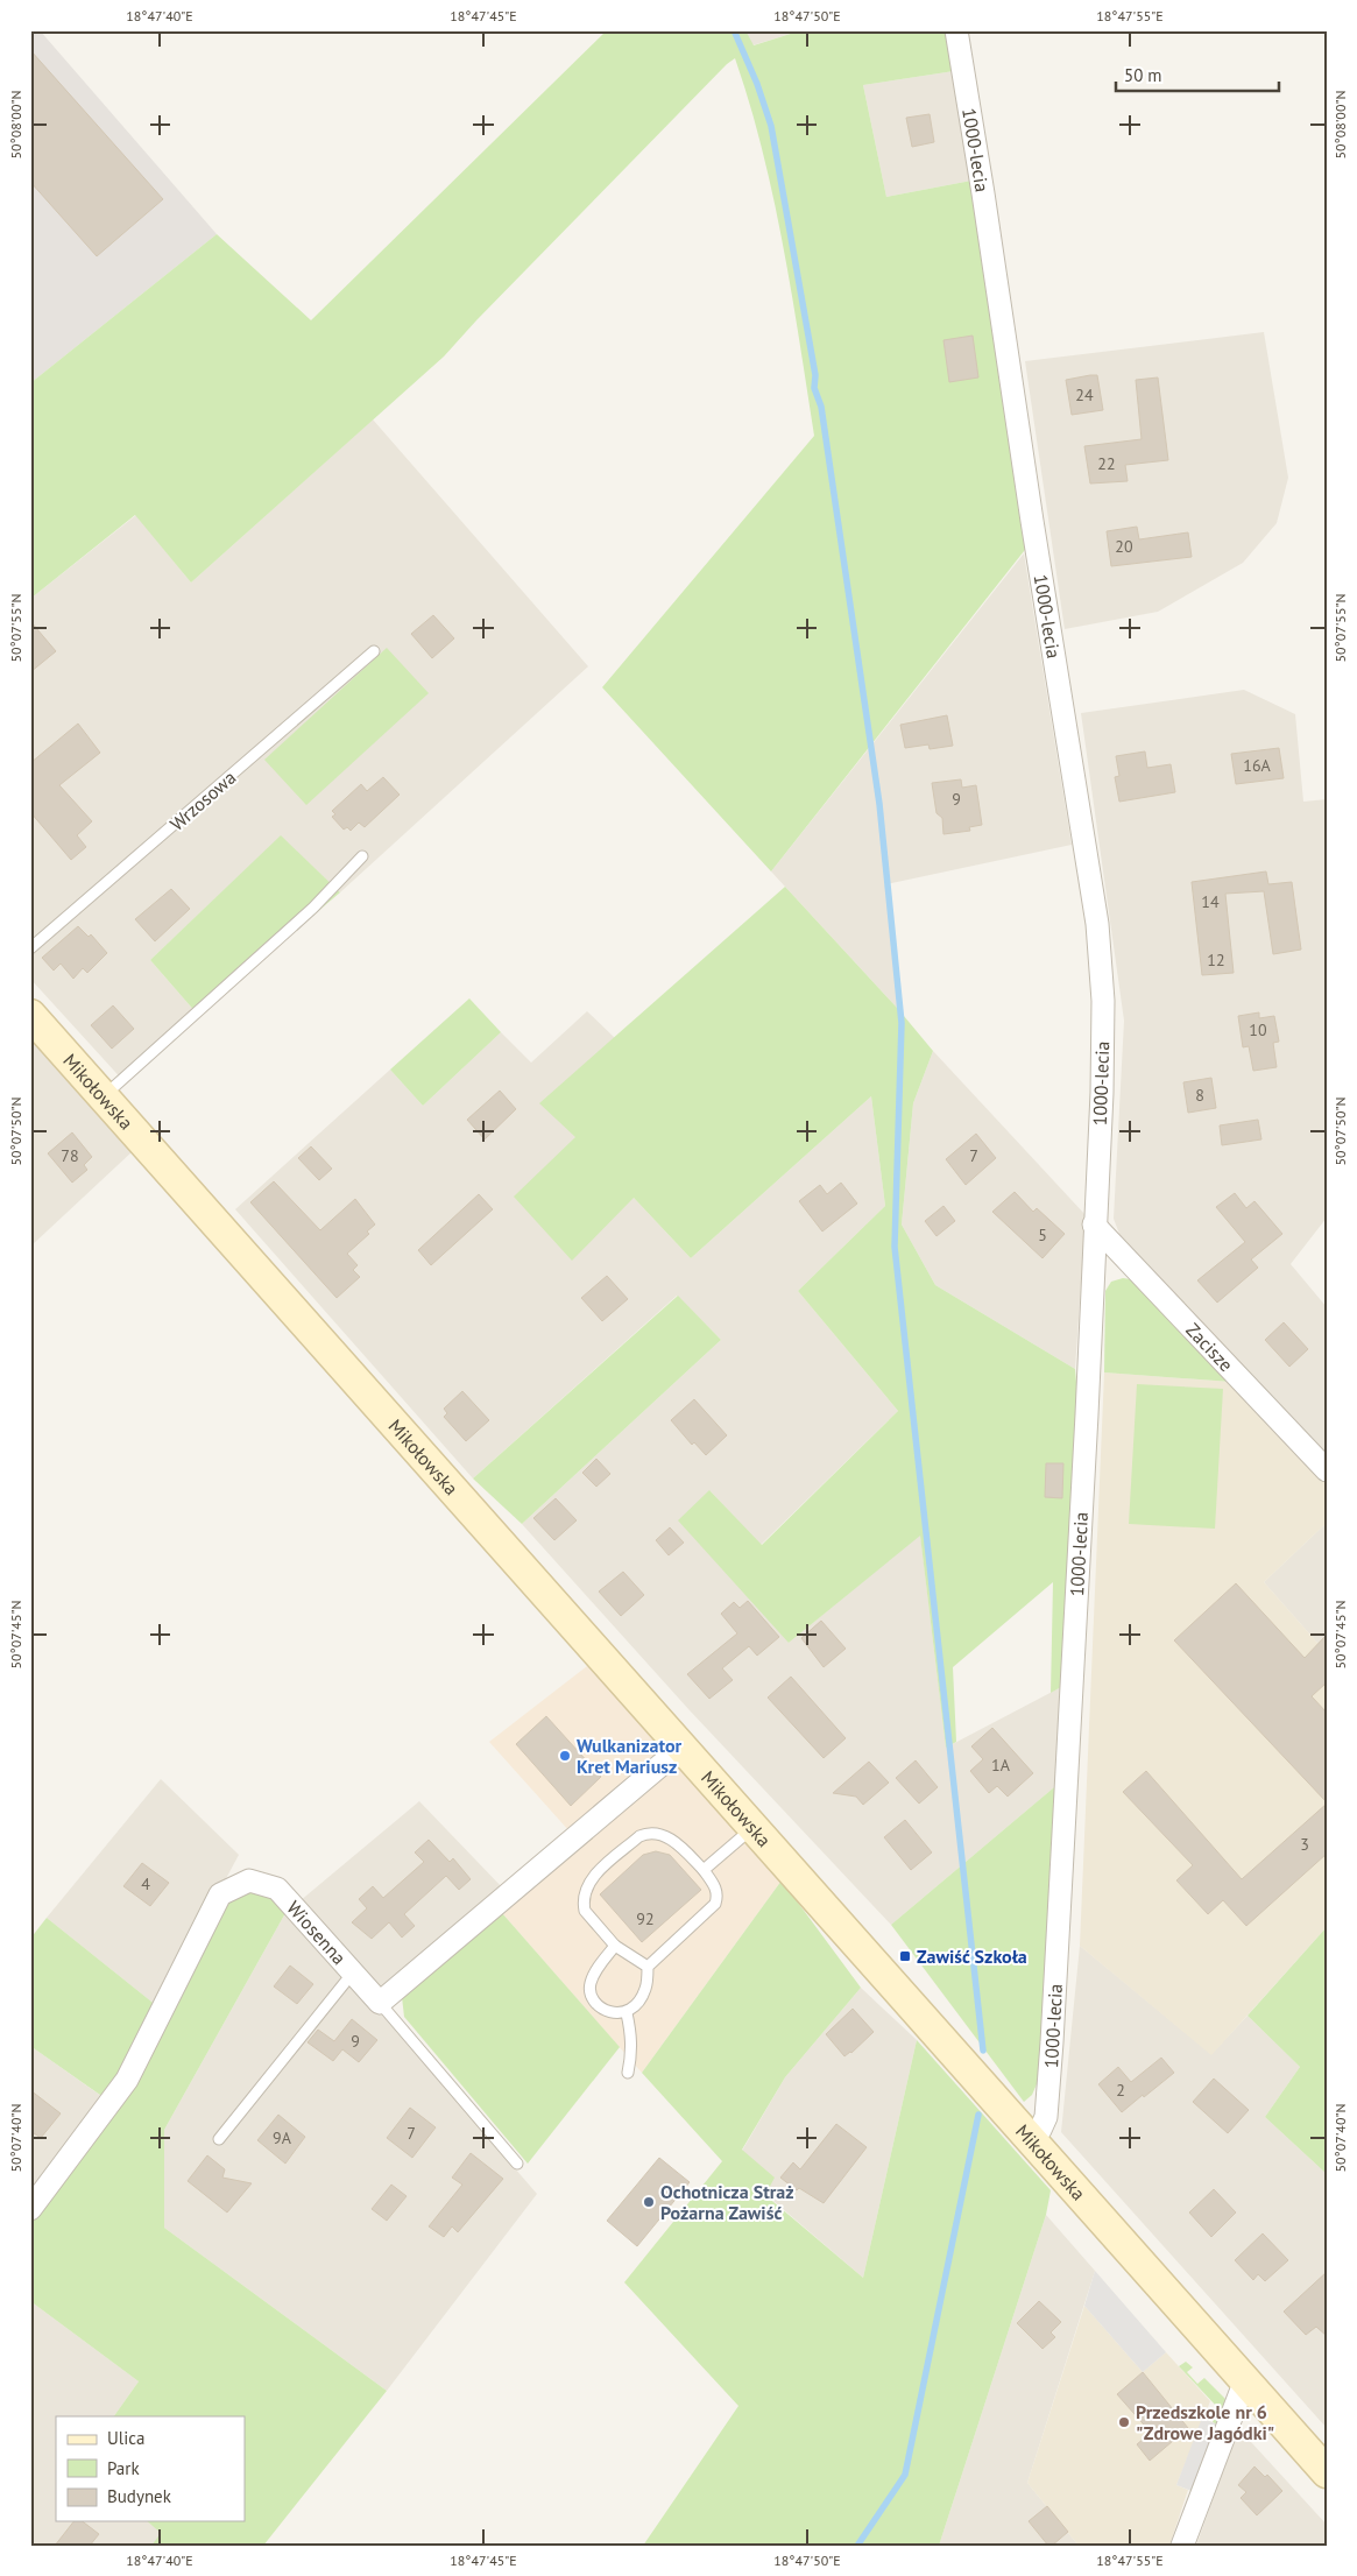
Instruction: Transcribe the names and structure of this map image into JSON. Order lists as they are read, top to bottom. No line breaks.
{"streets":{"main road":["Mikołowska"],"street":["1000-lecia","Zacisze","Wiosenna"],"lane":["Wrzosowa"]},"crossings":[["1000-lecia","Mikołowska"],["1000-lecia","Zacisze"]],"places":{"other":["Wulkanizator Kret Mariusz","Ochotnicza Straż Pożarna Zawiść","Przedszkole nr 6 \"Zdrowe Jagódki\""],"transit":["Zawiść Szkoła"]},"house_numbers":["24","22","20","16A","9","14","12","10","8","78","7","5","1A","3","4","92","9","2","7","9A"],"legend":["Ulica","Park","Budynek"],"scale_bar":"50 m","coordinates":["18°47'40\"E","18°47'45\"E","18°47'50\"E","18°47'55\"E","50°08'00\"N","50°07'55\"N","50°07'50\"N","50°07'45\"N","50°07'40\"N"]}
